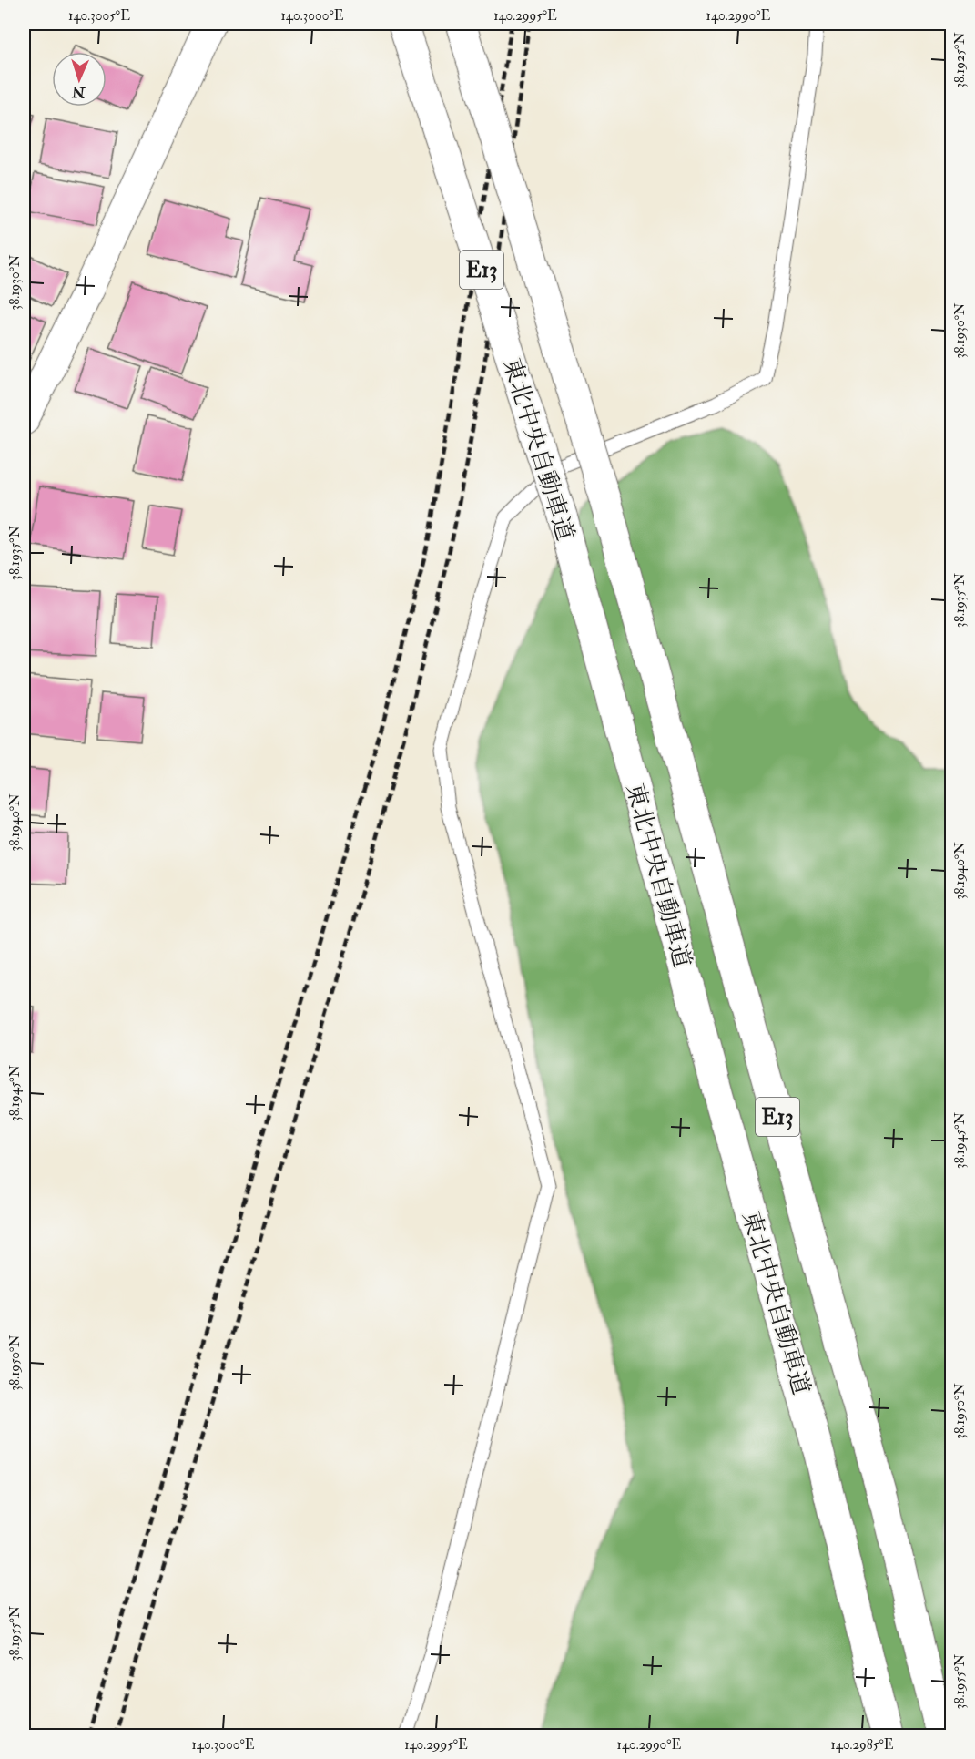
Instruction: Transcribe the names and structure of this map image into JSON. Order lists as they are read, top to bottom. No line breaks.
{"streets":{"main road":["E13","東北中央自動車道"]},"north":"bottom","coordinates":["140.3005°E","140.3000°E","140.2995°E","140.2990°E","38.1925°N","38.1930°N","38.1935°N","38.1940°N","38.1945°N","38.1950°N","38.1955°N","140.2985°E"]}
